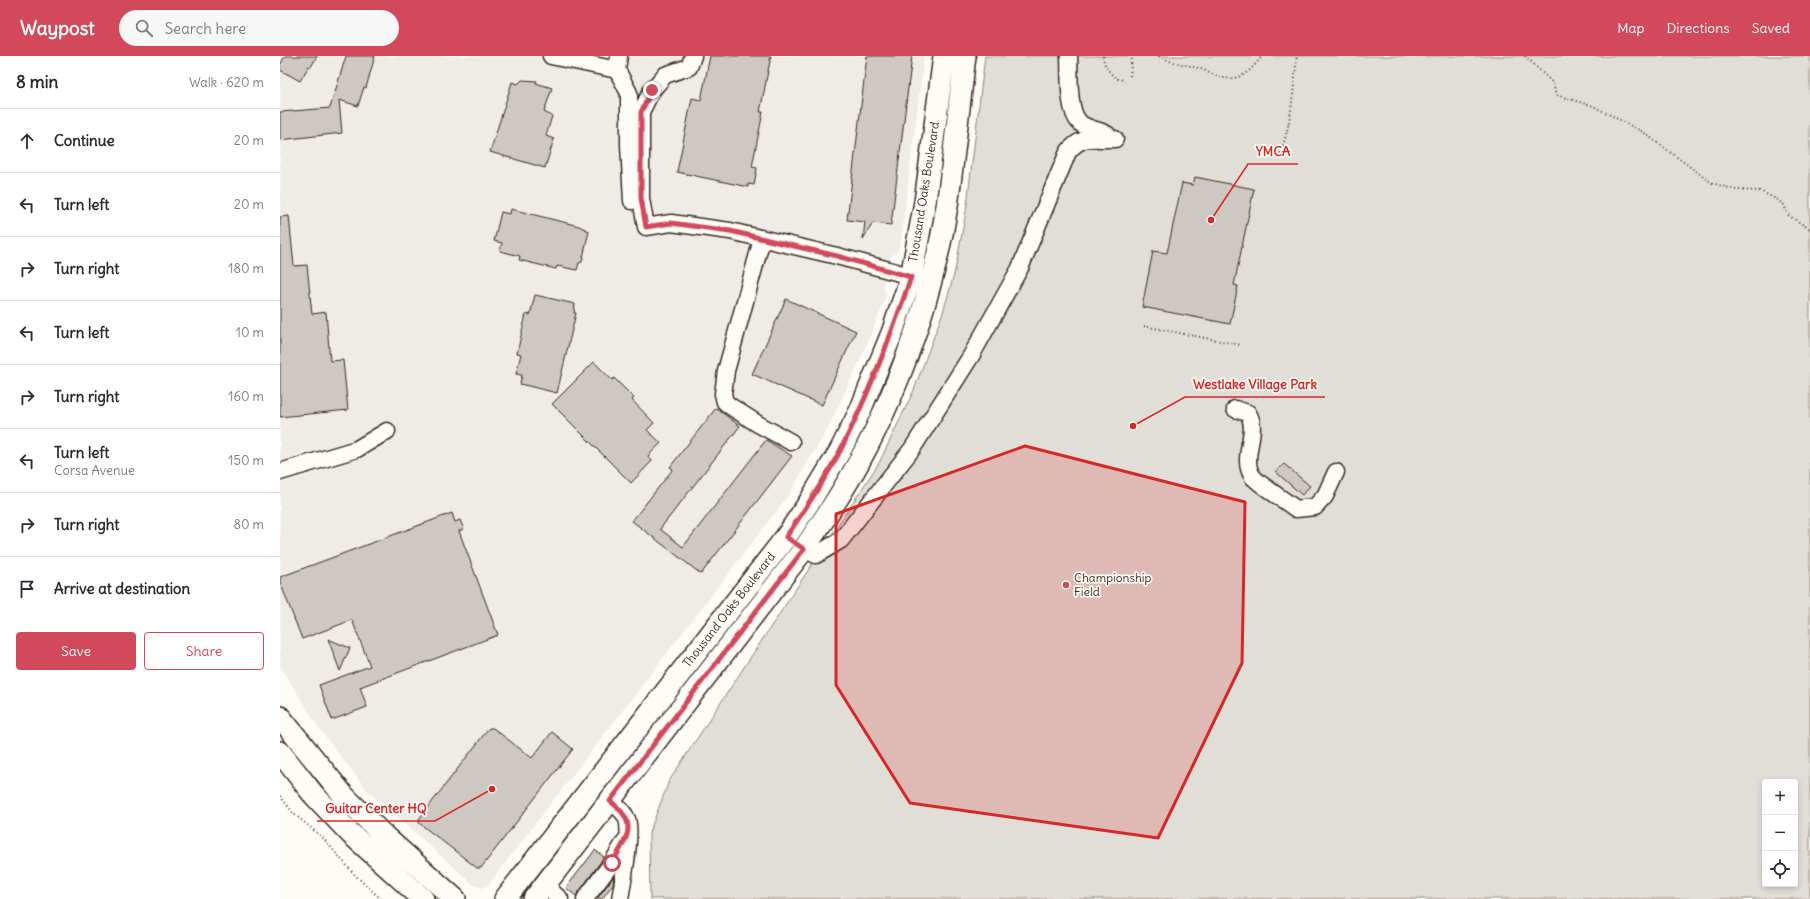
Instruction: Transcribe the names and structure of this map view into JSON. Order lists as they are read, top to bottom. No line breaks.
{"streets":{"main road":["Thousand Oaks Boulevard"]},"places":["YMCA","Westlake Village Park","Championship Field","Guitar Center HQ"],"page":{"header":"Waypost","search":"Search here","nav":["Map","Directions","Saved"],"heading":["8 min","Walk · 620 m"],"list":[["Continue","20 m"],["Turn left","20 m"],["Turn right","180 m"],["Turn left","10 m"],["Turn right","160 m"],["Turn left","Corsa Avenue","150 m"],["Turn right","80 m"],"Arrive at destination"],"buttons":["Save","Share"],"map_buttons":["+","−"]}}
